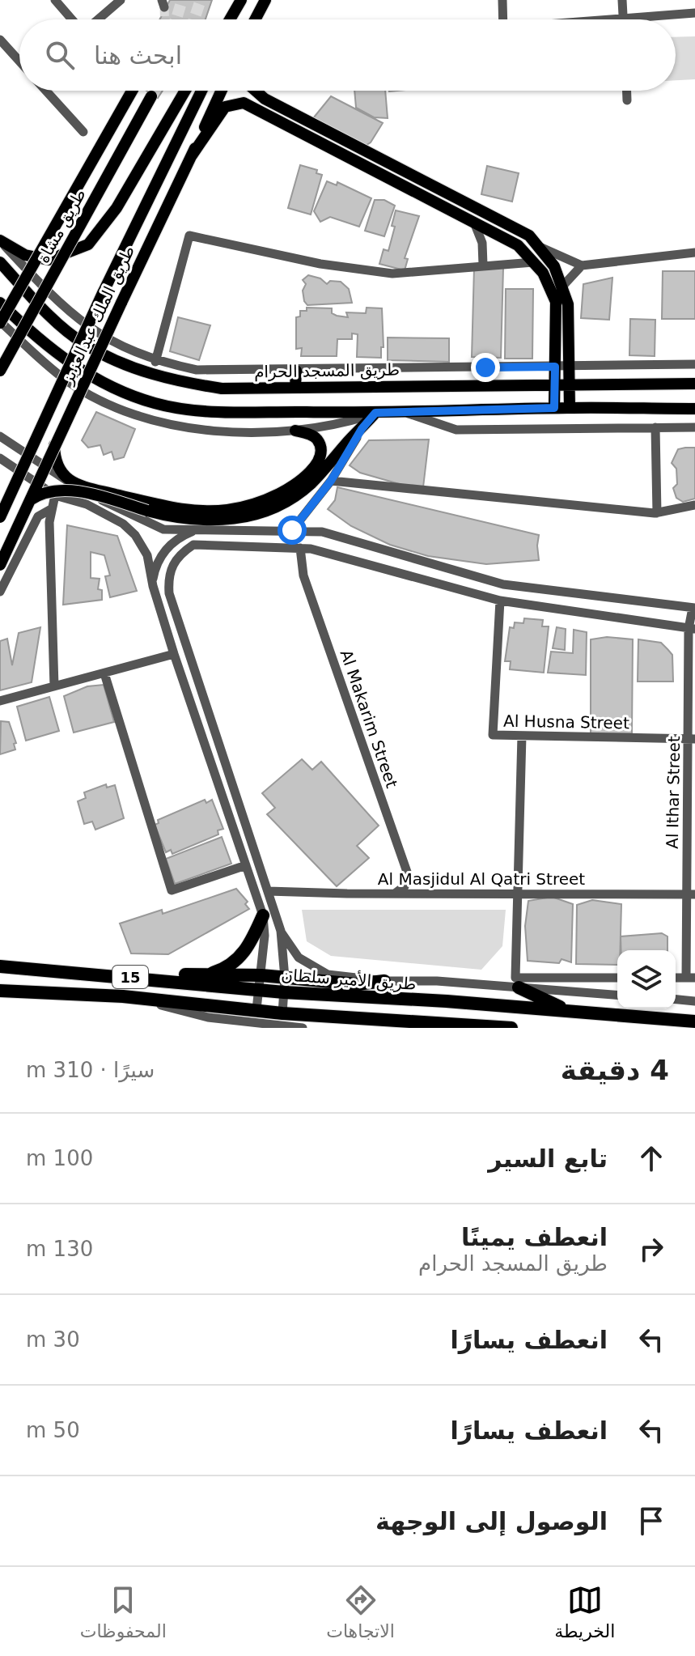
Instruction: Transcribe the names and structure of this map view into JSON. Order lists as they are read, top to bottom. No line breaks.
{"streets":{"highway":["15","طريق الأمير سلطان"],"main road":["طريق مشاة","طريق الملك عبدالعزيز","طريق المسجد الحرام"],"street":["Al Makarim Street","Al Husna Street","Al Ithar Street","Al Masjidul Al Qatri Street"]},"crossings":[["Al Makarim Street","Al Masjidul Al Qatri Street"],["Al Husna Street","Al Ithar Street"],["Al Ithar Street","Al Masjidul Al Qatri Street"]],"page":{"search":"ابحث هنا","heading":["4 دقيقة","سيرًا · 310 m"],"list":[["تابع السير","100 m"],["انعطف يمينًا","طريق المسجد الحرام","130 m"],["انعطف يسارًا","30 m"],["انعطف يسارًا","50 m"],"الوصول إلى الوجهة"],"nav":["الخريطة","الاتجاهات","المحفوظات"]}}
